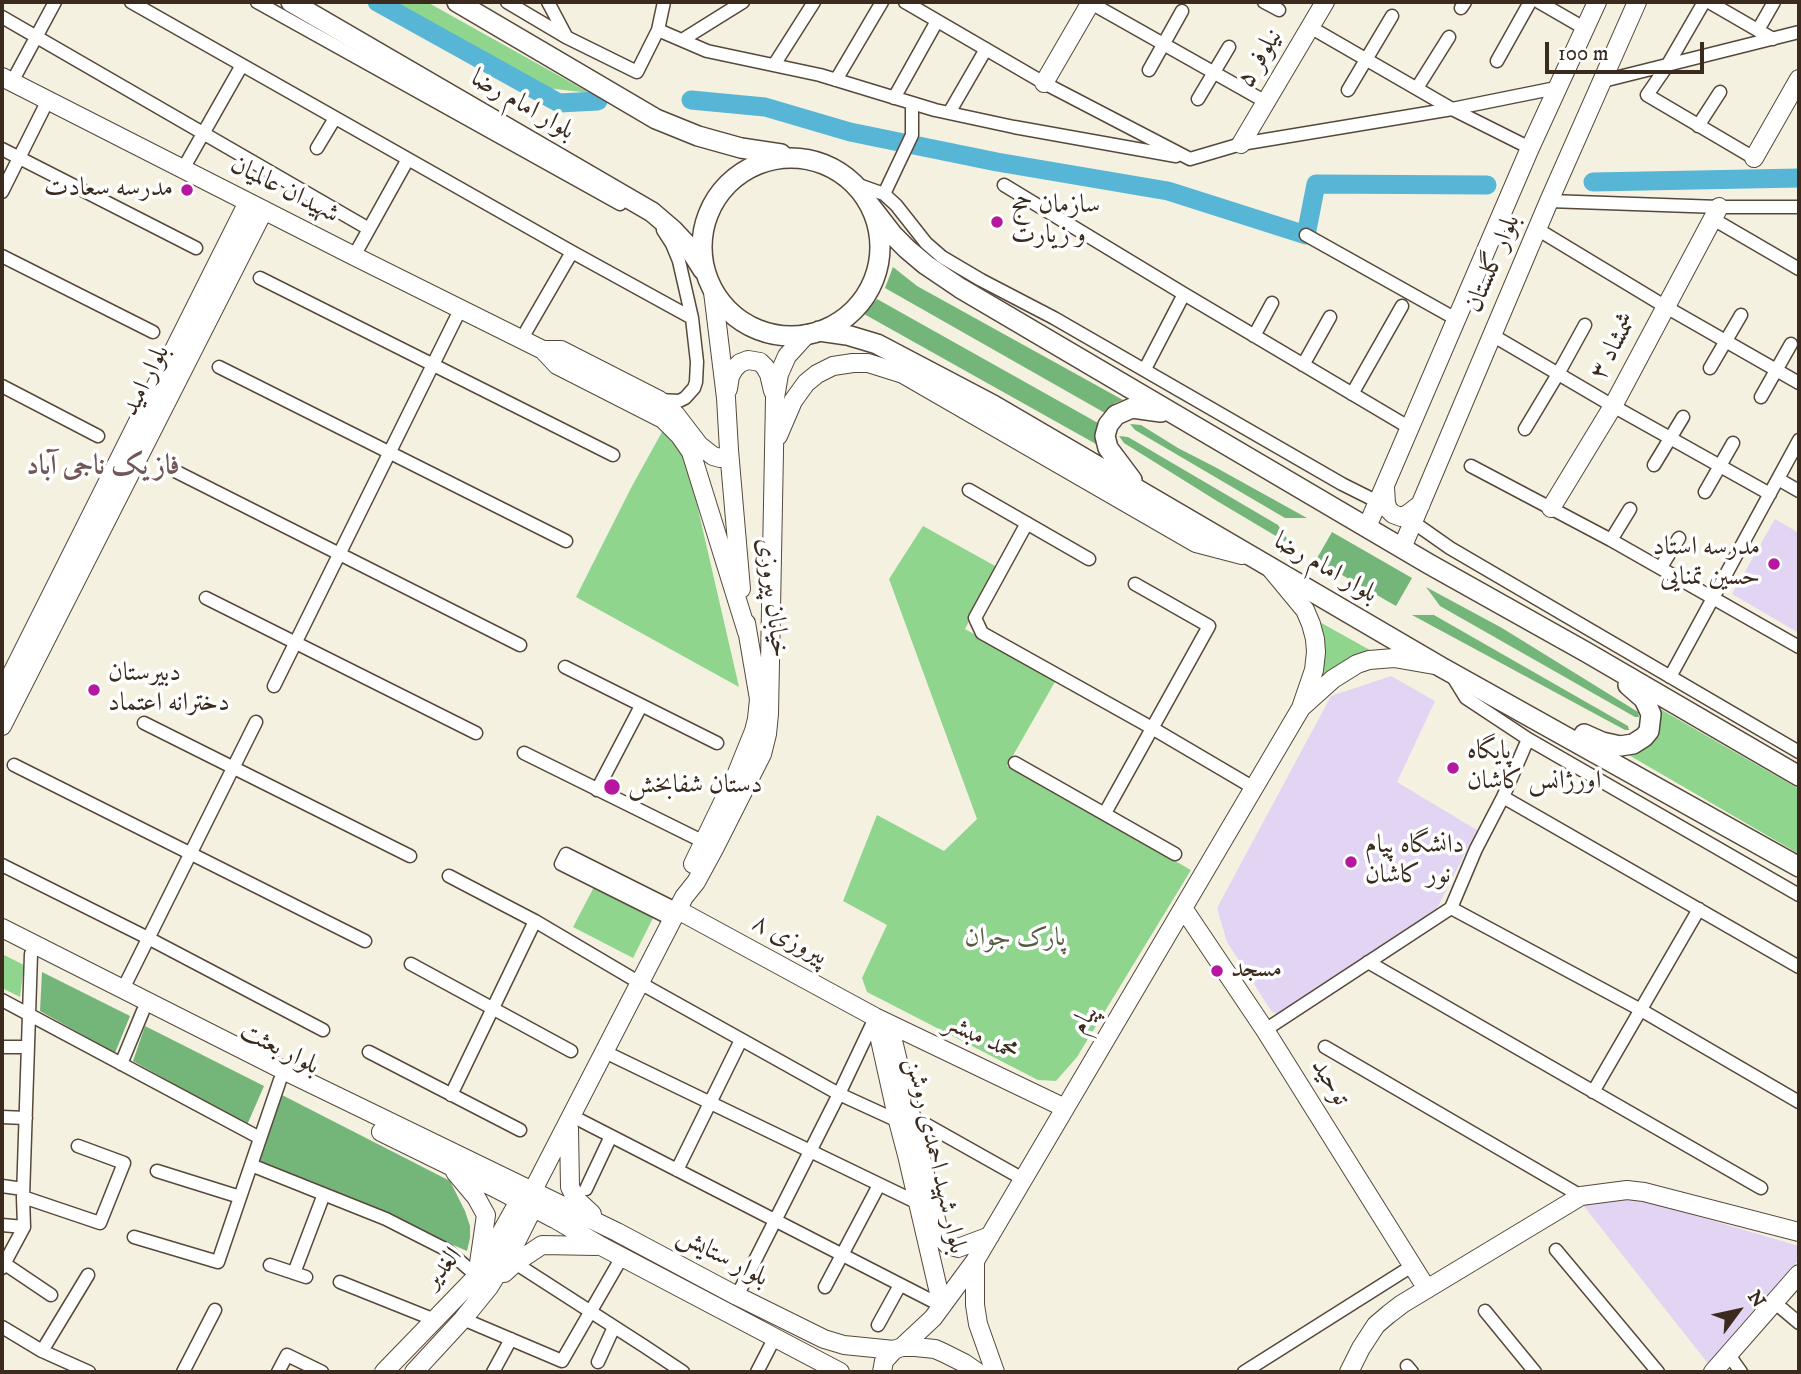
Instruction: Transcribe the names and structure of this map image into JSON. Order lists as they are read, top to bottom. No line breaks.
{"streets":{"main road":["نیلوفر ۵","بلوار امام رضا","شهیدان عالمیان","بلوار گلستان","شمشاد ۳","بلوار امید","خیابان پیروزی","پیروزی ۸","پیام","محمد مبشر","بلوار بعثت","توحید","بلوار شهید احمدی روشن","بلوار ستایش","الغدیر"]},"crossings":[["بلوار امام رضا","خیابان پیروزی"],["شهیدان عالمیان","بلوار امید"],["خیابان پیروزی","پیروزی ۸"],["خیابان پیروزی","بلوار بعثت"],["خیابان پیروزی","بلوار ستایش"],["خیابان پیروزی","الغدیر"],["پیروزی ۸","محمد مبشر"],["پیروزی ۸","بلوار شهید احمدی روشن"],["پیام","محمد مبشر"],["پیام","توحید"],["پیام","بلوار شهید احمدی روشن"],["پیام","بلوار ستایش"],["محمد مبشر","بلوار شهید احمدی روشن"],["بلوار بعثت","بلوار ستایش"],["بلوار بعثت","الغدیر"],["بلوار ستایش","الغدیر"]],"districts":["فاز یک ناجی آباد"],"parks":["پارک جوان"],"places":["مدرسه سعادت","سازمان حج و زیارت","مدرسه استاد حسین تمنایی","دبیرستان دخترانه اعتماد","پایگاه اورژانس کاشان","دستان شفابخش","دانشگاه پیام نور کاشان","مسجد"],"scale_bar":"100 m","north":"top right"}
